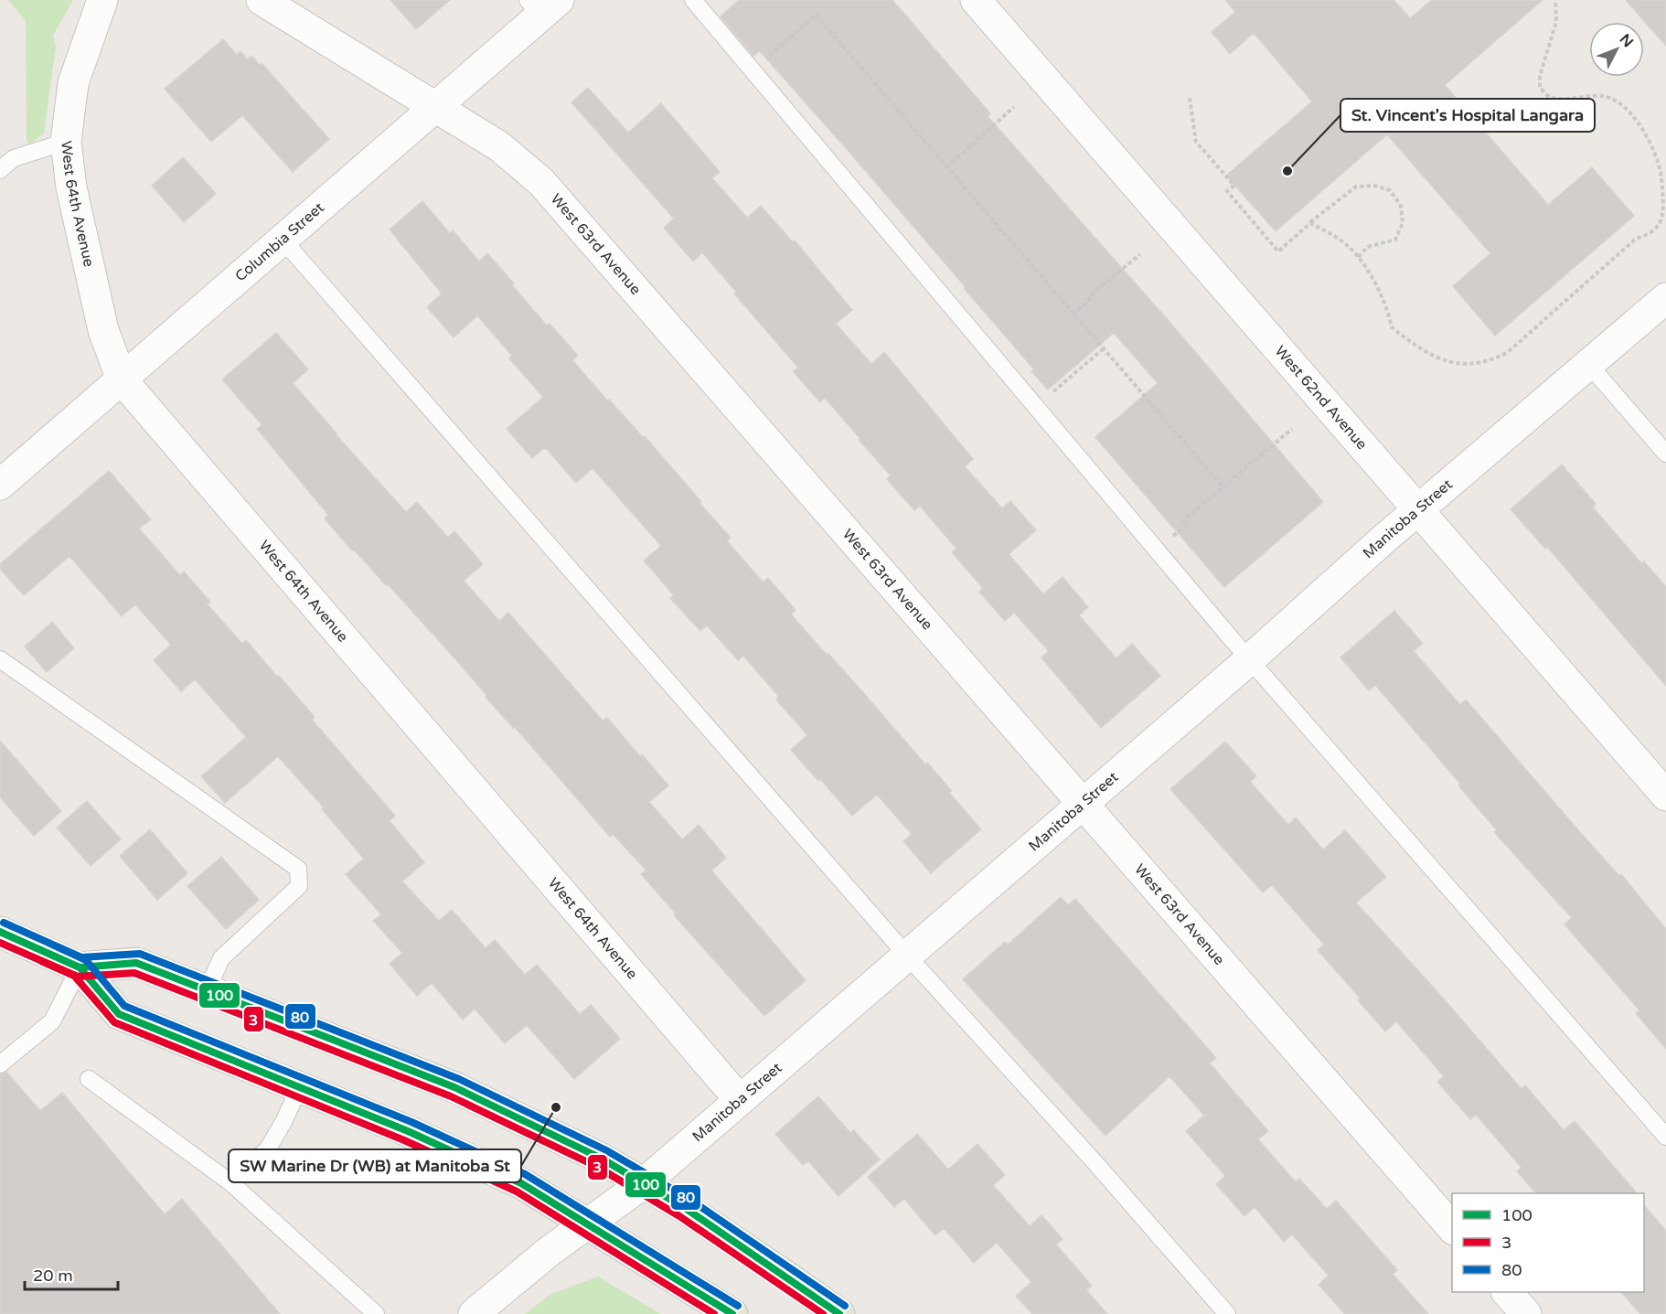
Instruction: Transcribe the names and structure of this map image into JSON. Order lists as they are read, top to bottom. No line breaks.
{"streets":{"street":["West 64th Avenue","Columbia Street","West 63rd Avenue","West 62nd Avenue","Manitoba Street"]},"crossings":[["West 64th Avenue","Columbia Street"],["West 64th Avenue","Manitoba Street"],["Columbia Street","West 63rd Avenue"],["West 63rd Avenue","Manitoba Street"],["West 62nd Avenue","Manitoba Street"]],"places":["St. Vincent's Hospital Langara","SW Marine Dr (WB) at Manitoba St"],"lines":["transit line 80","transit line 100","transit line 3"],"legend":["100","3","80"],"scale_bar":"20 m","north":"top right"}
